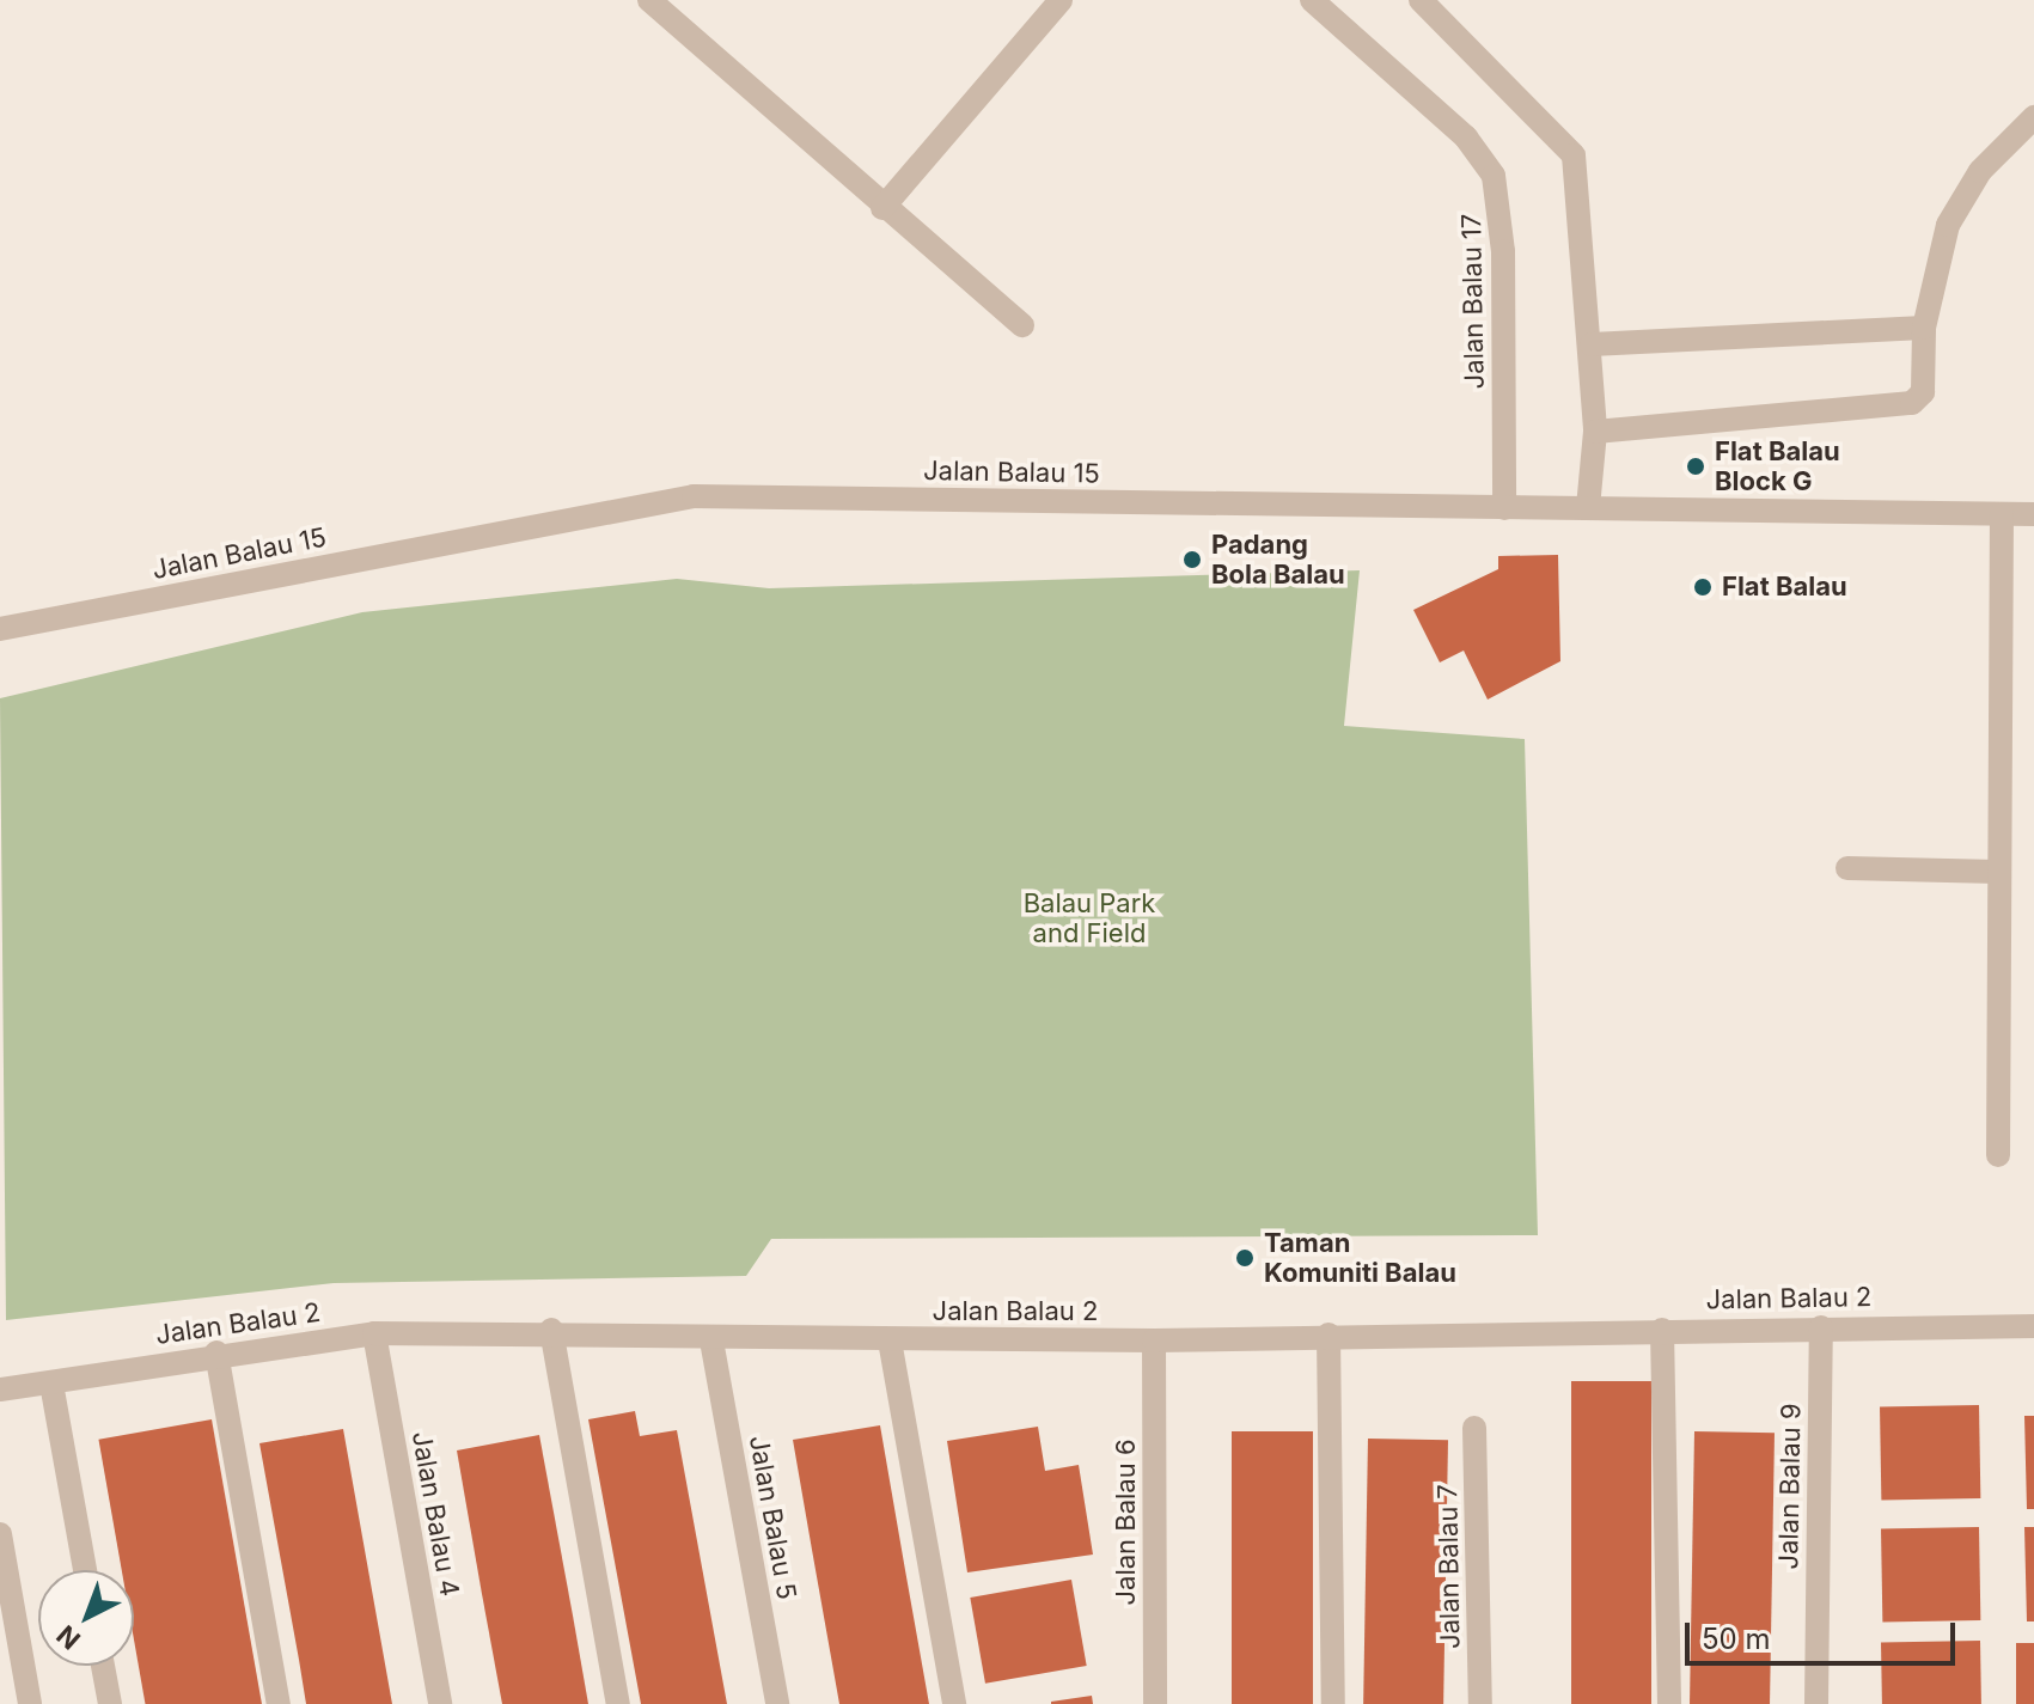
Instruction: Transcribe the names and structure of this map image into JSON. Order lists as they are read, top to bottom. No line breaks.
{"streets":{"street":["Jalan Balau 17","Jalan Balau 15","Jalan Balau 2","Jalan Balau 9","Jalan Balau 4","Jalan Balau 5","Jalan Balau 6","Jalan Balau 7"]},"crossings":[["Jalan Balau 17","Jalan Balau 15"],["Jalan Balau 2","Jalan Balau 9"],["Jalan Balau 2","Jalan Balau 4"],["Jalan Balau 2","Jalan Balau 5"],["Jalan Balau 2","Jalan Balau 6"]],"parks":["Balau Park and Field"],"places":["Flat Balau Block G","Padang Bola Balau","Flat Balau","Taman Komuniti Balau"],"scale_bar":"50 m","north":"bottom left"}
